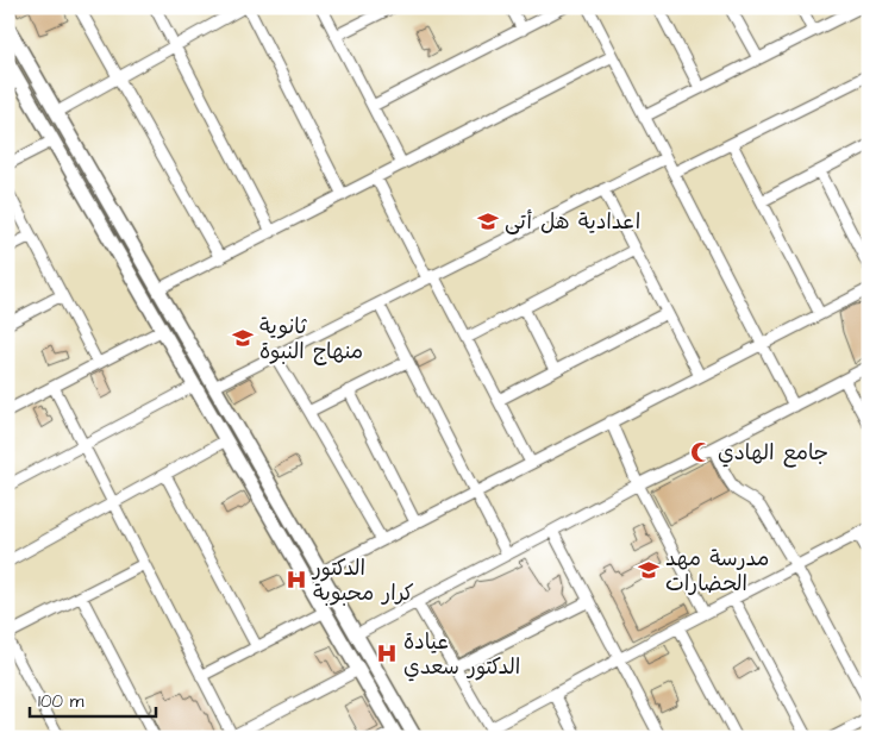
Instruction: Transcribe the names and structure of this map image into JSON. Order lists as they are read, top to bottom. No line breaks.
{"places":{"school or university":["اعدادية هل أتى","ثانوية منهاج النبوة","مدرسة مهد الحضارات"],"mosque":["جامع الهادي"],"hospital":["الدكتور كرار محبوبة","عيادة الدكتور سعدي"]},"scale_bar":"100 m"}
